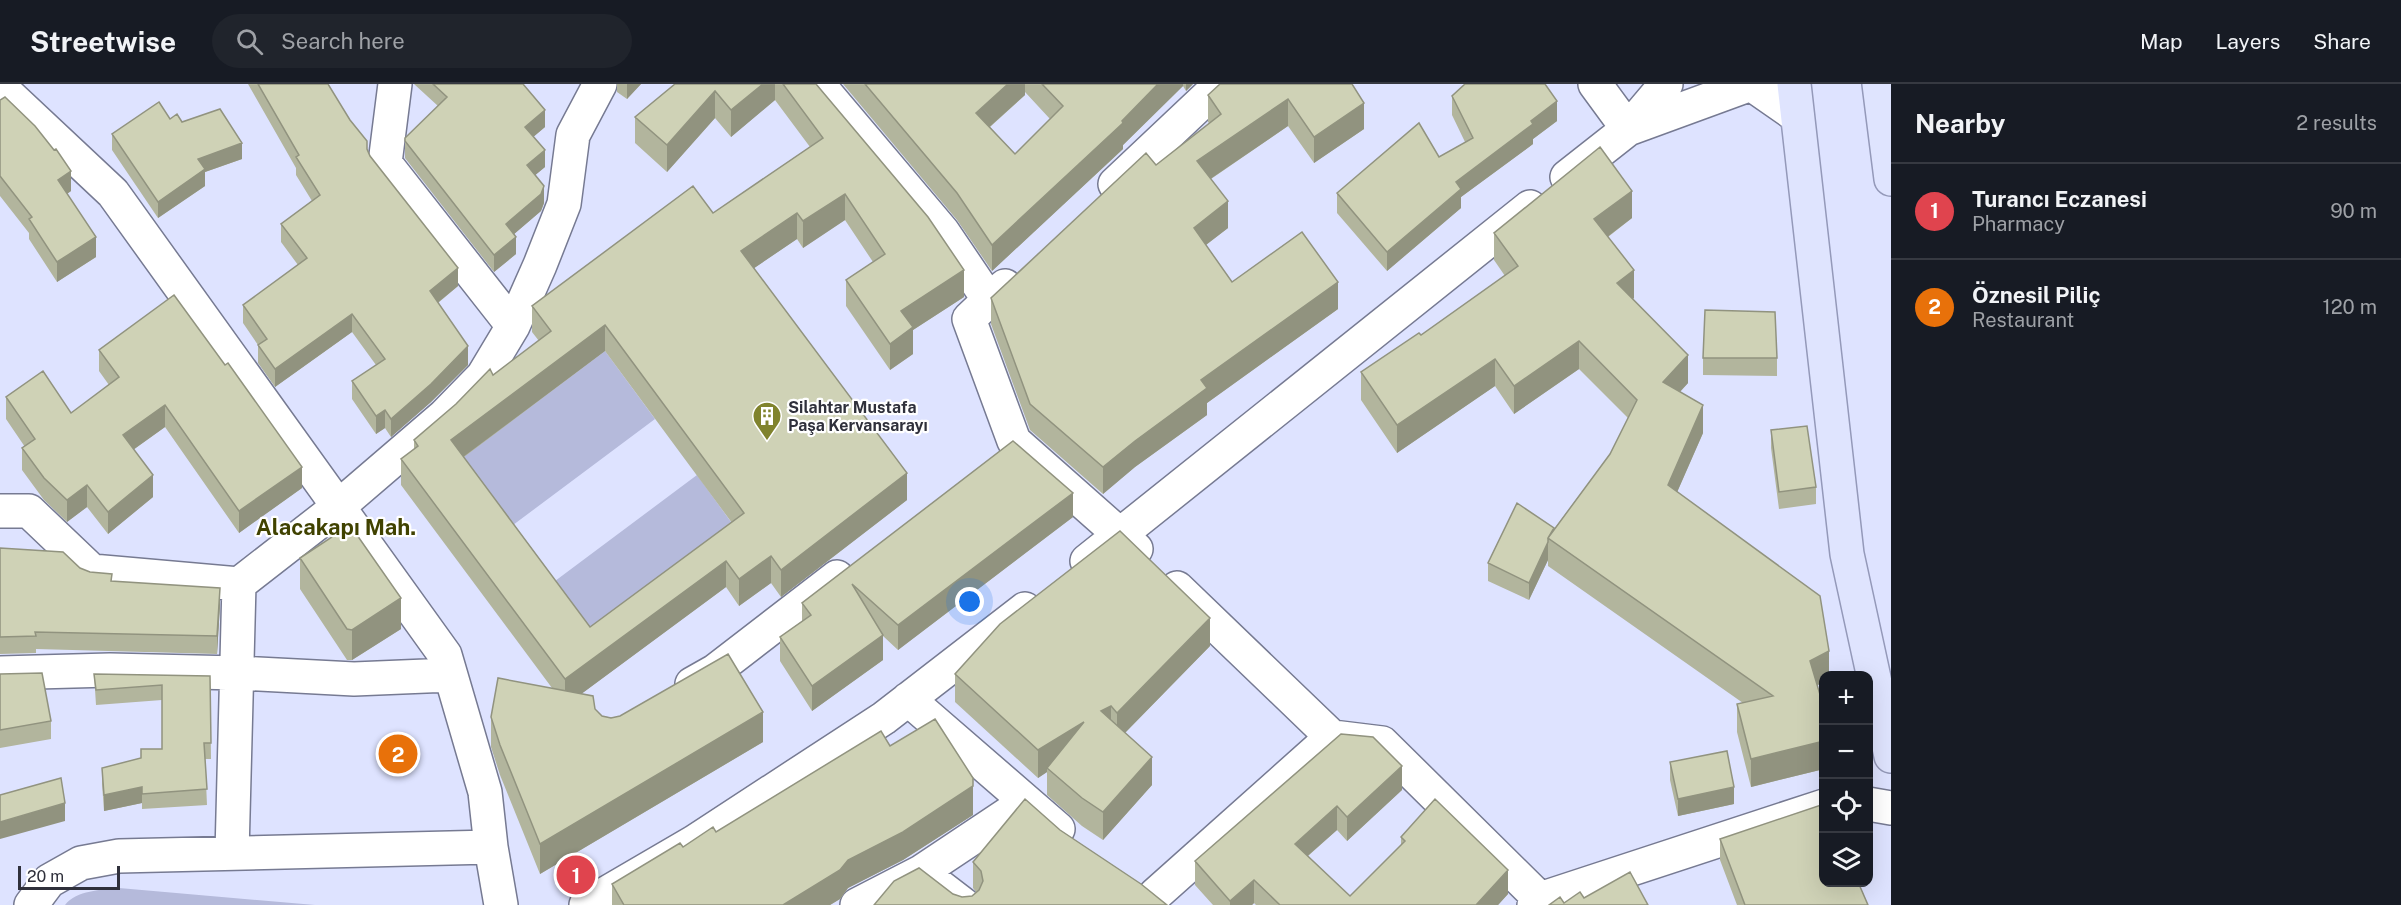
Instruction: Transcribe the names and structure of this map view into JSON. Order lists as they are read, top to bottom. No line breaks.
{"districts":["Alacakapı Mah."],"places":{"building":["Silahtar Mustafa Paşa Kervansarayı"]},"scale_bar":"20 m","page":{"header":"Streetwise","search":"Search here","nav":["Map","Layers","Share"],"heading":["Nearby","2 results"],"list":[{"mark":"1","name":"Turancı Eczanesi","note":"Pharmacy","value":"90 m"},{"mark":"2","name":"Öznesil Piliç","note":"Restaurant","value":"120 m"}],"map_buttons":["+","−"],"pins":["2","1"],"scale":"20 m"}}
